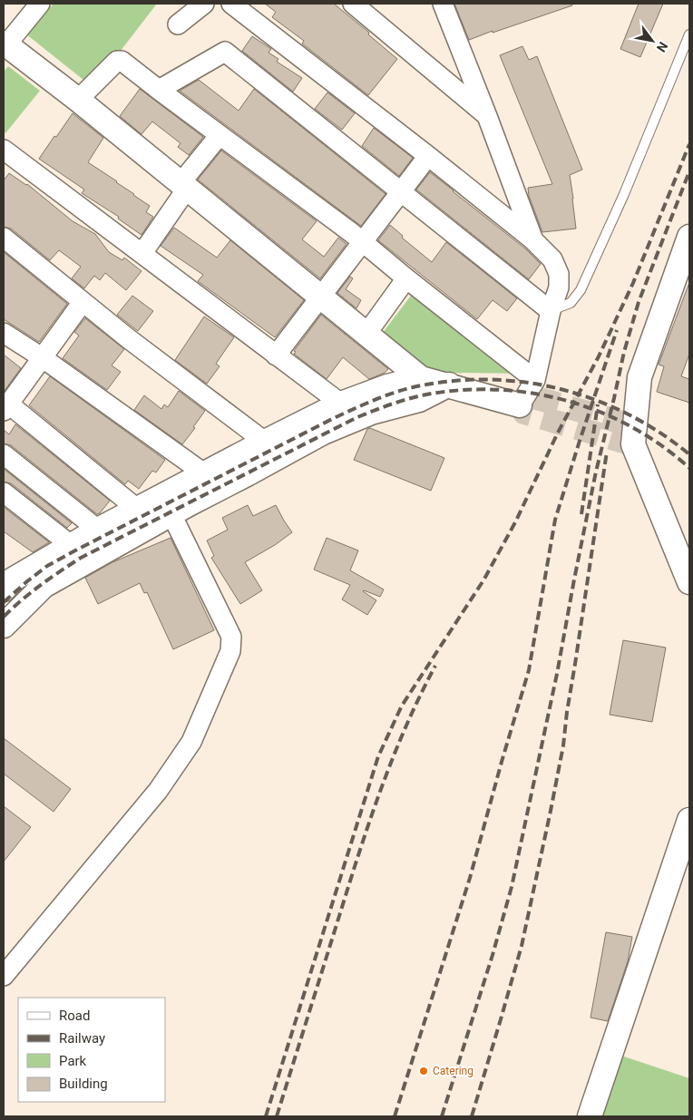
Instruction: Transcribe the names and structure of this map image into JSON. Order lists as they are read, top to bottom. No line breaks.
{"places":["Catering"],"legend":["Road","Railway","Park","Building"],"north":"bottom right"}
